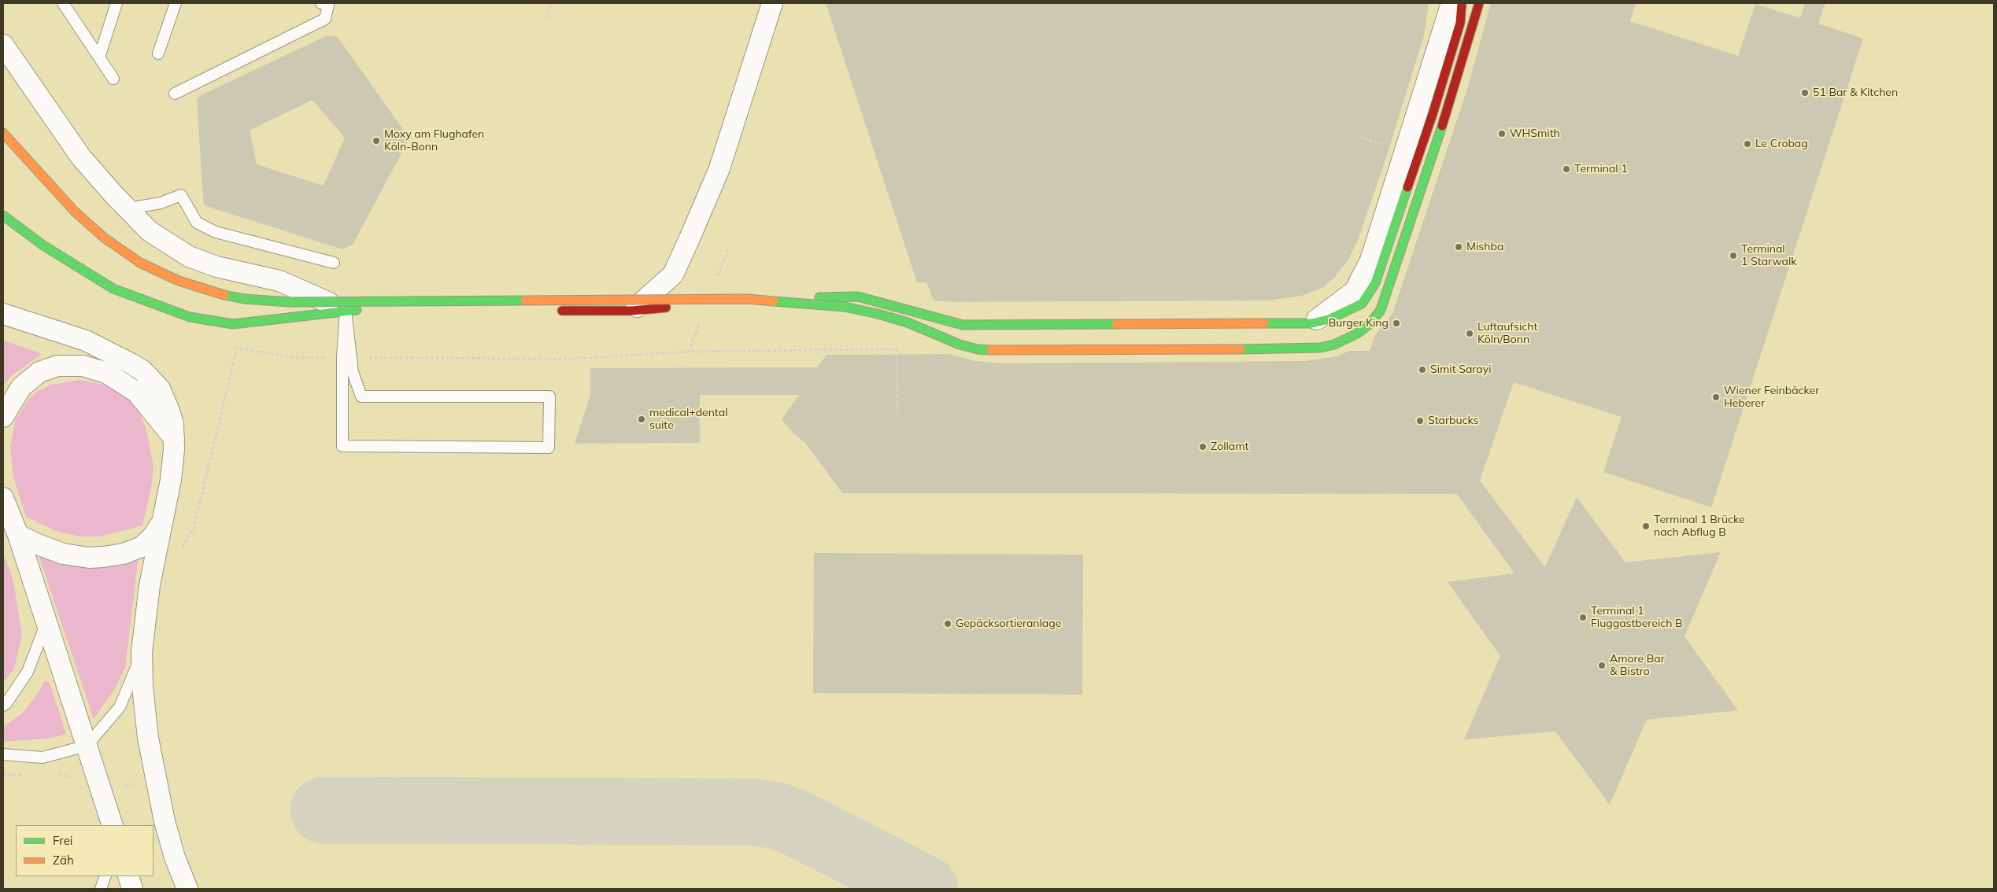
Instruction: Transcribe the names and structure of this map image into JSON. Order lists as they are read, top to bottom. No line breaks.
{"places":["51 Bar & Kitchen","WHSmith","Moxy am Flughafen Köln-Bonn","Le Crobag","Terminal 1","Mishba","Terminal 1 Starwalk","Burger King","Luftaufsicht Köln/Bonn","Simit Sarayi","Wiener Feinbäcker Heberer","medical+dental suite","Starbucks","Zollamt","Terminal 1 Brücke nach Abflug B","Terminal 1 Fluggastbereich B","Gepäcksortieranlage","Amore Bar & Bistro"],"legend":["Frei","Zäh"]}
